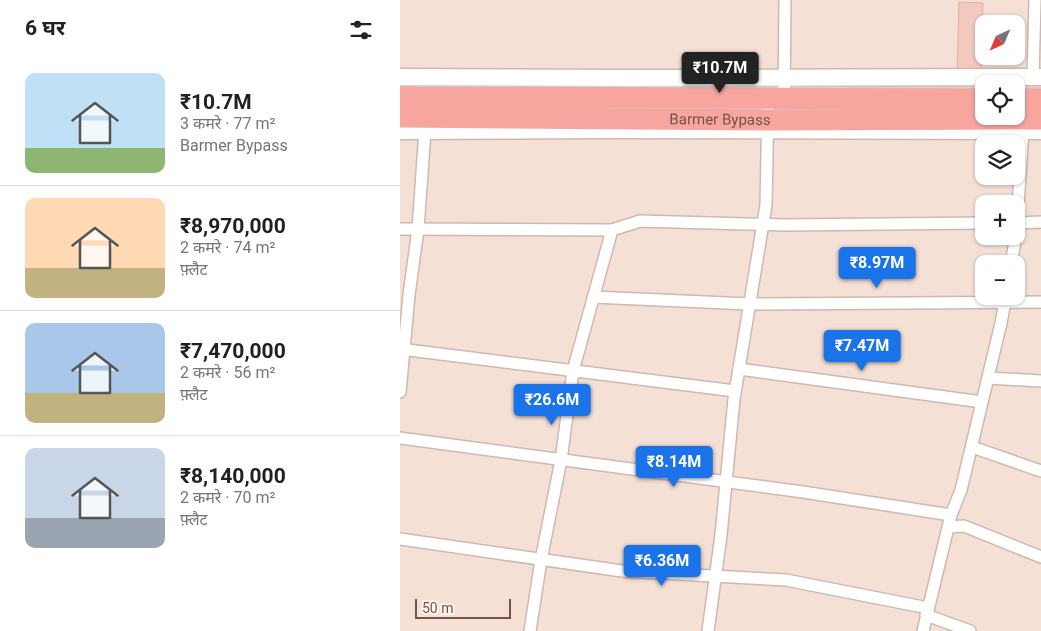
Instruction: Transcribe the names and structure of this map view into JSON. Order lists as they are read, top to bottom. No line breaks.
{"streets":{"highway":["Barmer Bypass"]},"scale_bar":"50 m","north":"bottom left","page":{"heading":"6 घर","map_buttons":["+","−"],"price":["₹10.7M","₹8.97M","₹7.47M","₹26.6M","₹8.14M","₹6.36M"],"list":[{"name":"₹10.7M","note":"3 कमरे · 77 m² · Barmer Bypass"},{"name":"₹8,970,000","note":"2 कमरे · 74 m² · फ़्लैट"},{"name":"₹7,470,000","note":"2 कमरे · 56 m² · फ़्लैट"},{"name":"₹8,140,000","note":"2 कमरे · 70 m² · फ़्लैट"}],"scale":"50 m"}}
